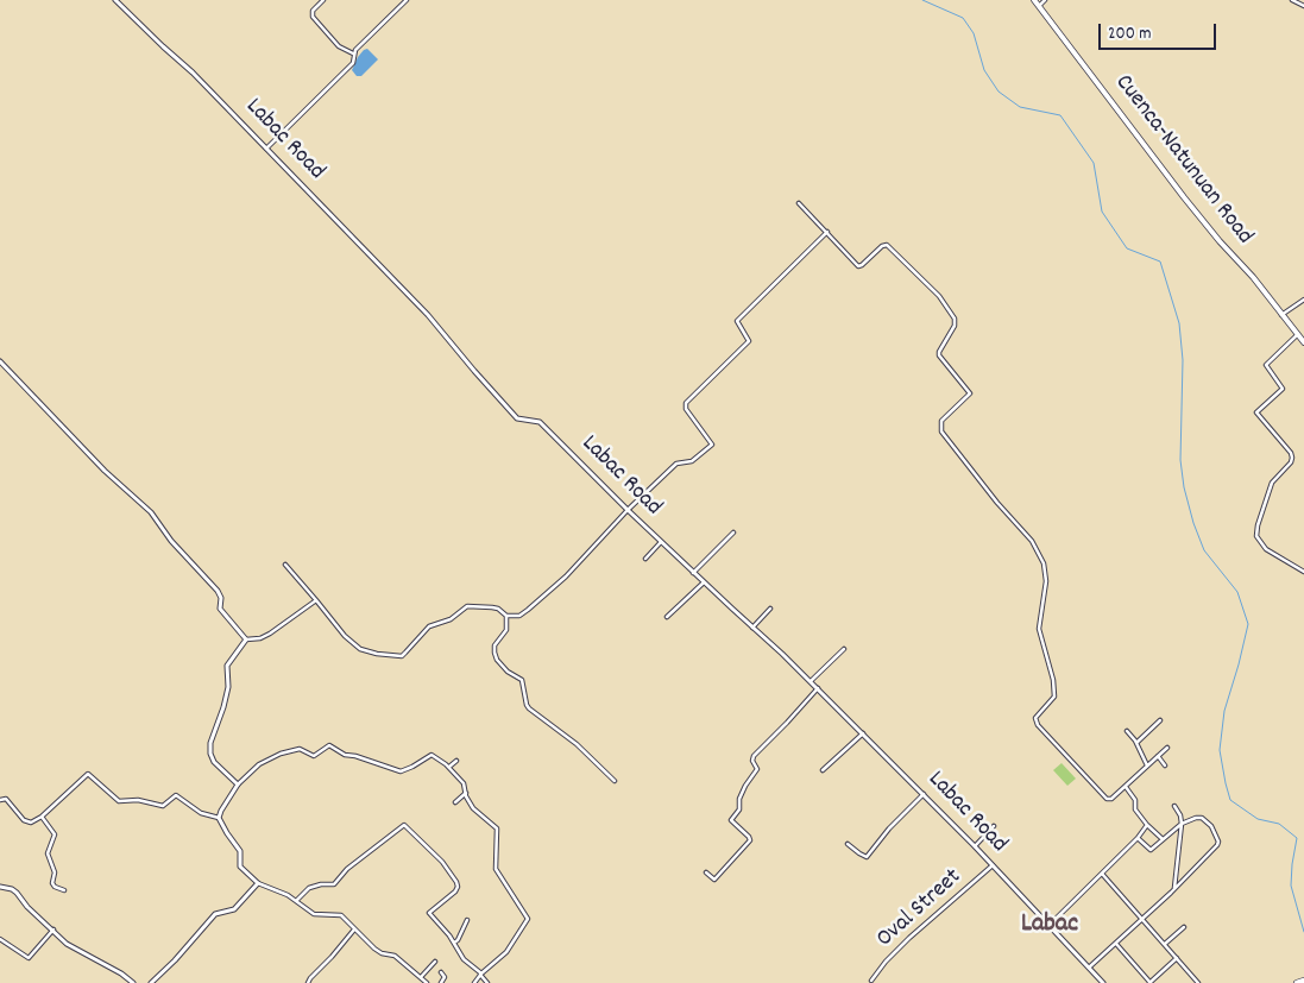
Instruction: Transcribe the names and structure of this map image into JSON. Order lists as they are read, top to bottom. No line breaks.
{"streets":{"main road":["Cuenca-Natunuan Road"],"street":["Labac Road","Oval Street"]},"crossings":[["Labac Road","Oval Street"]],"districts":["Labac"],"scale_bar":"200 m"}
